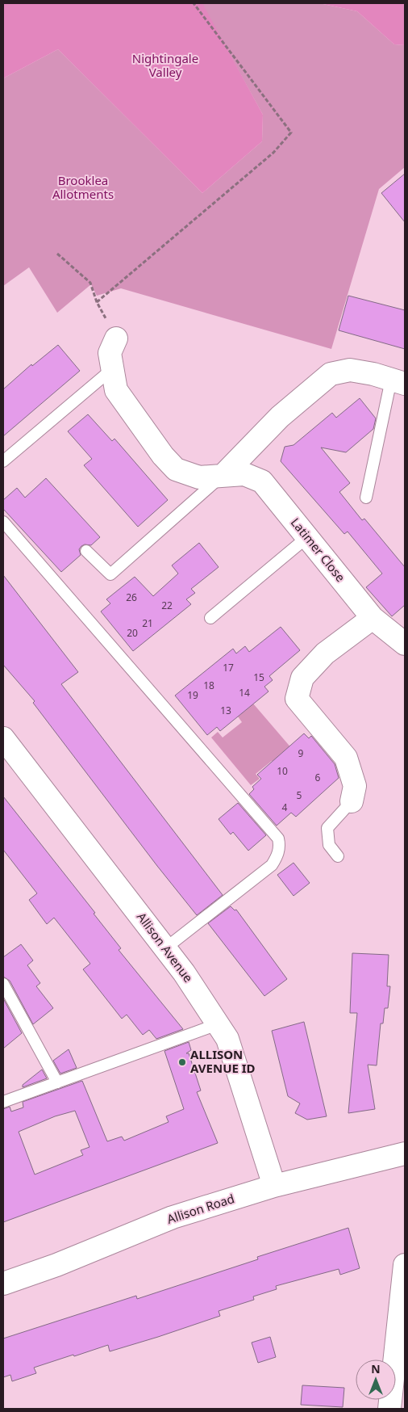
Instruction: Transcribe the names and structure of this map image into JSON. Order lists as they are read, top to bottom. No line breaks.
{"streets":{"street":["Latimer Close","Allison Avenue","Allison Road"]},"crossings":[["Allison Avenue","Allison Road"]],"parks":["Nightingale Valley","Brooklea Allotments"],"places":["ALLISON AVENUE ID"],"house_numbers":["26","22","21","20","17","15","18","14","19","13","9","10","6","5","4"],"north":"top"}
